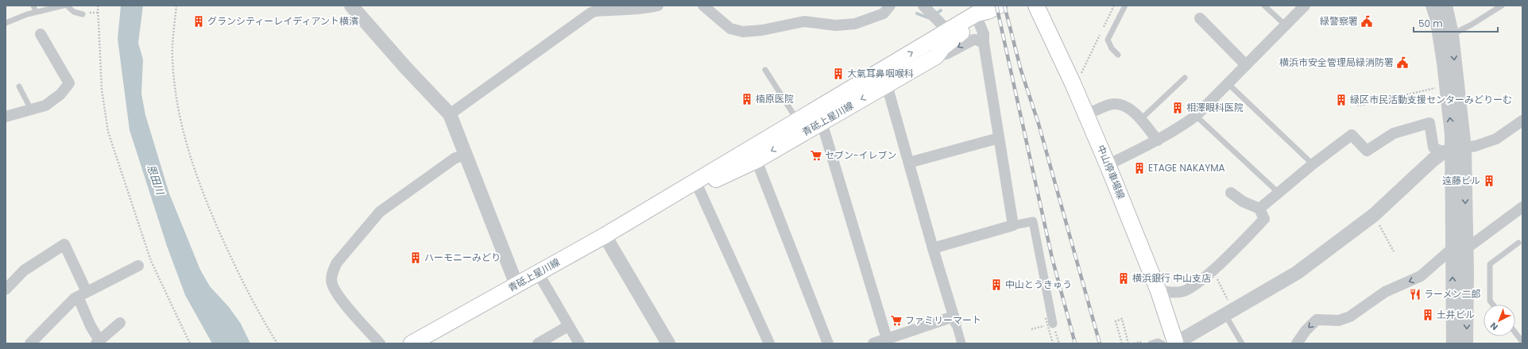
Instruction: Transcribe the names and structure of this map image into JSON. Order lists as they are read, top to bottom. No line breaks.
{"streets":{"main road":["青砥上星川線","中山停車場線"]},"water":["恩田川"],"places":{"building":["グランシティーレイディアント横濱","大氣耳鼻咽喉科","楠原医院","緑区市民活動支援センターみどりーむ","相澤眼科医院","ETAGE NAKAYMA","遠藤ビル","ハーモニーみどり","横浜銀行 中山支店","中山とうきゅう","土井ビル"],"public building":["緑警察署","横浜市安全管理局緑消防署"],"supermarket":["セブン-イレブン","ファミリーマート"],"restaurant":["ラーメン二郎"]},"scale_bar":"50 m","north":"bottom left"}
